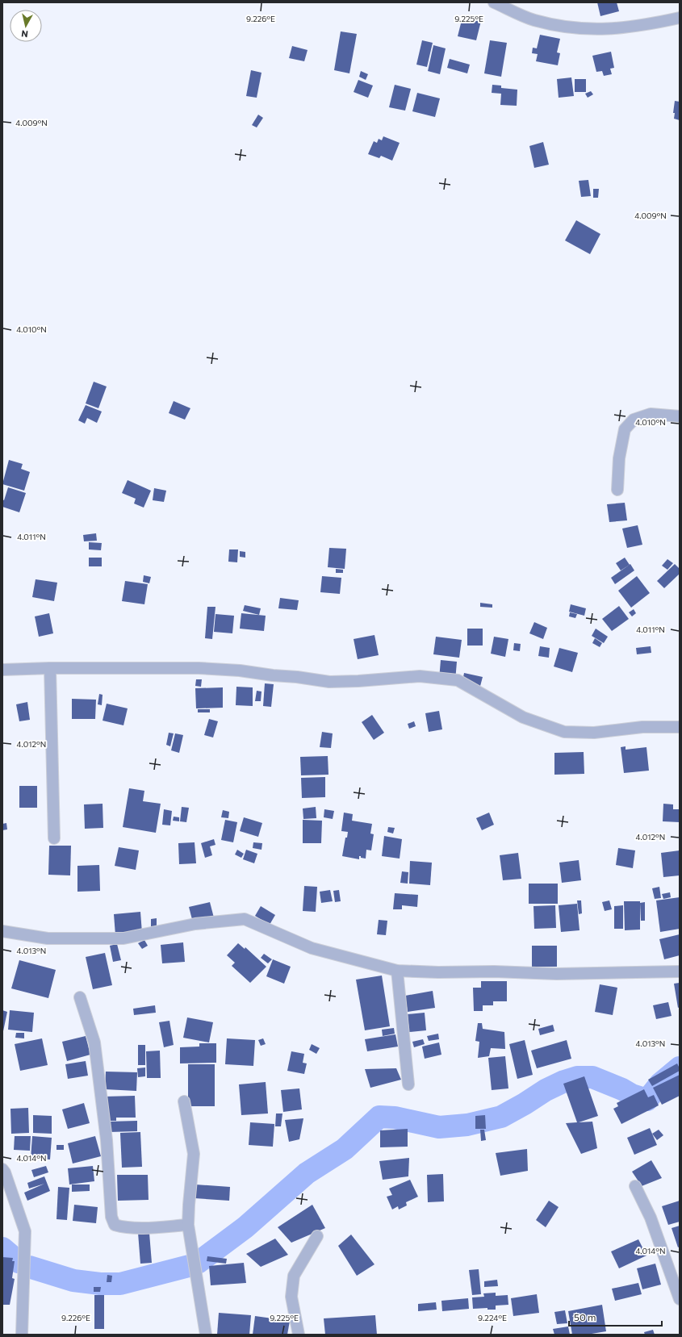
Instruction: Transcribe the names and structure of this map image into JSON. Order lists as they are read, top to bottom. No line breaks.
{"scale_bar":"50 m","north":"bottom","coordinates":["9.226°E","9.225°E","4.009°N","4.010°N","4.011°N","4.012°N","4.013°N","4.014°N","9.224°E"]}
